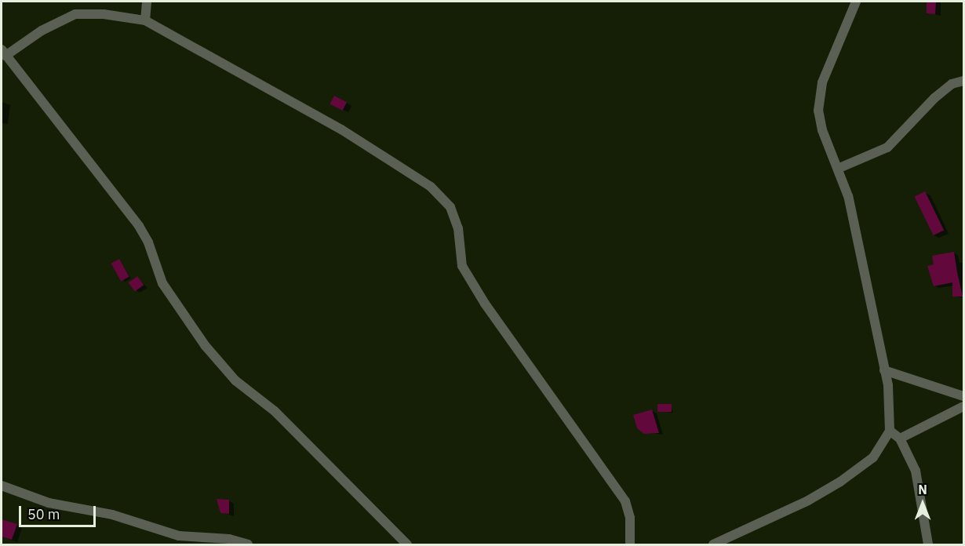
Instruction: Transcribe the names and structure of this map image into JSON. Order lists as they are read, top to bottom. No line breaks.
{"scale_bar":"50 m","north":"top"}
